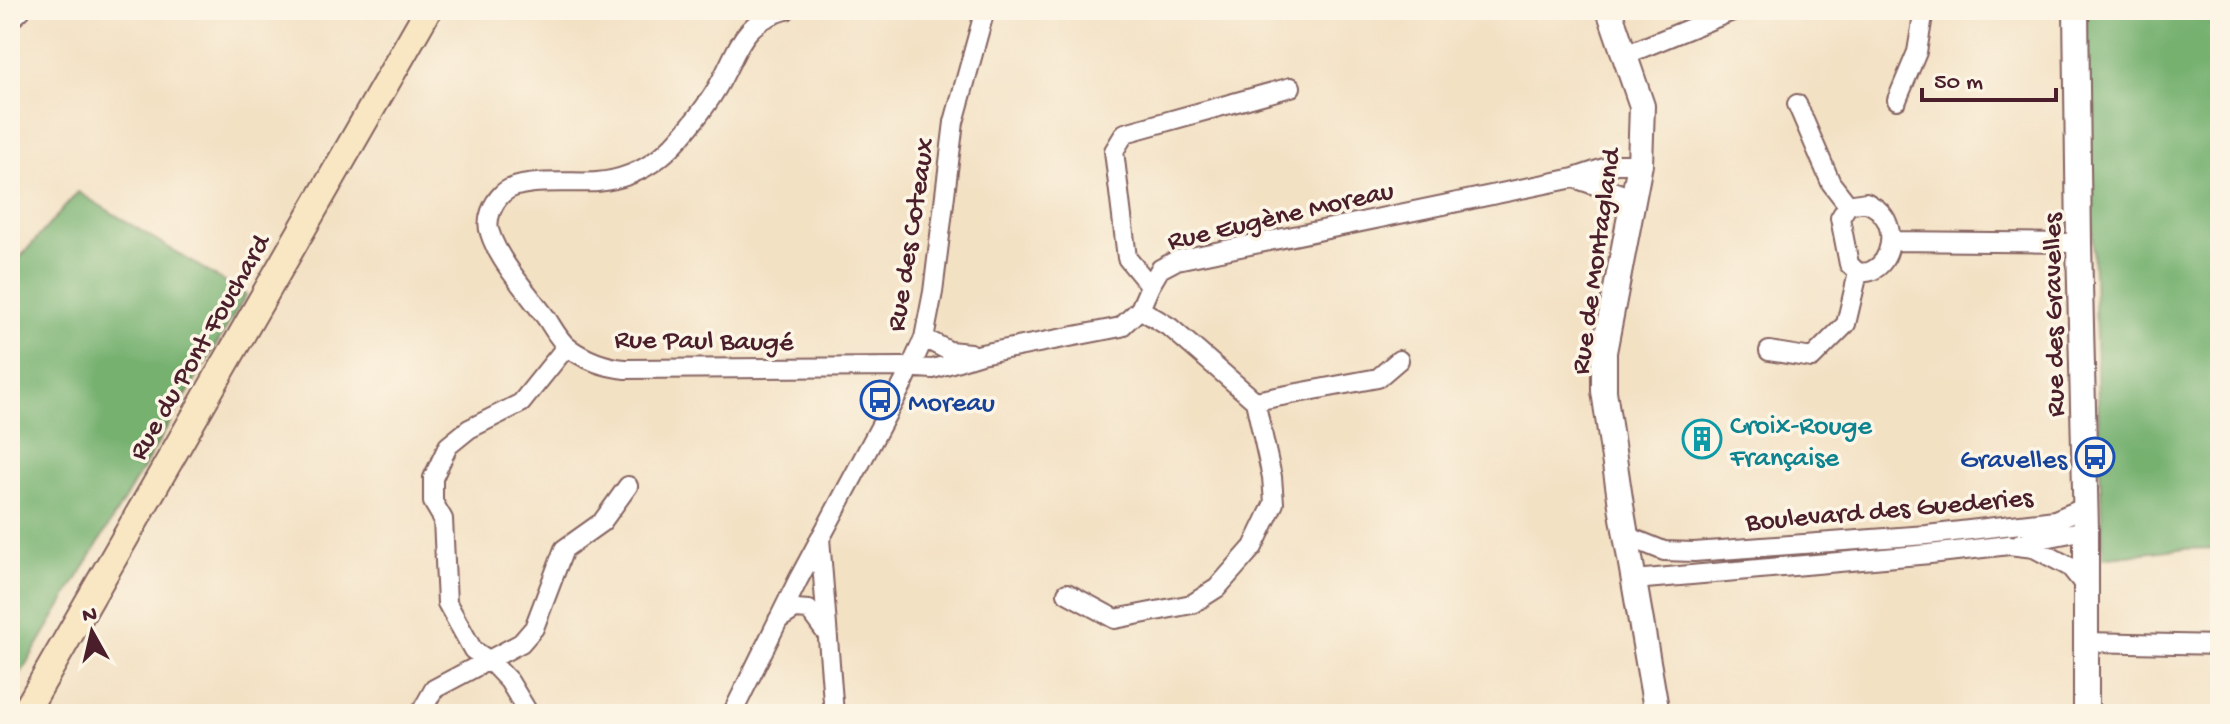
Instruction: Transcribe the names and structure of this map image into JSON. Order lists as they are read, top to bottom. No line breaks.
{"streets":{"main road":["Rue du Pont Fouchard"],"street":["Rue Eugène Moreau","Rue des Coteaux","Rue de Montagland","Rue des Gravelles","Rue Paul Baugé","Boulevard des Guederies"]},"crossings":[["Rue Eugène Moreau","Rue de Montagland"],["Rue des Coteaux","Rue Paul Baugé"],["Rue de Montagland","Boulevard des Guederies"],["Rue des Gravelles","Boulevard des Guederies"]],"places":{"bus stop":["Moreau","Gravelles"],"building":["Croix-Rouge Française"]},"scale_bar":"50 m","north":"top"}
